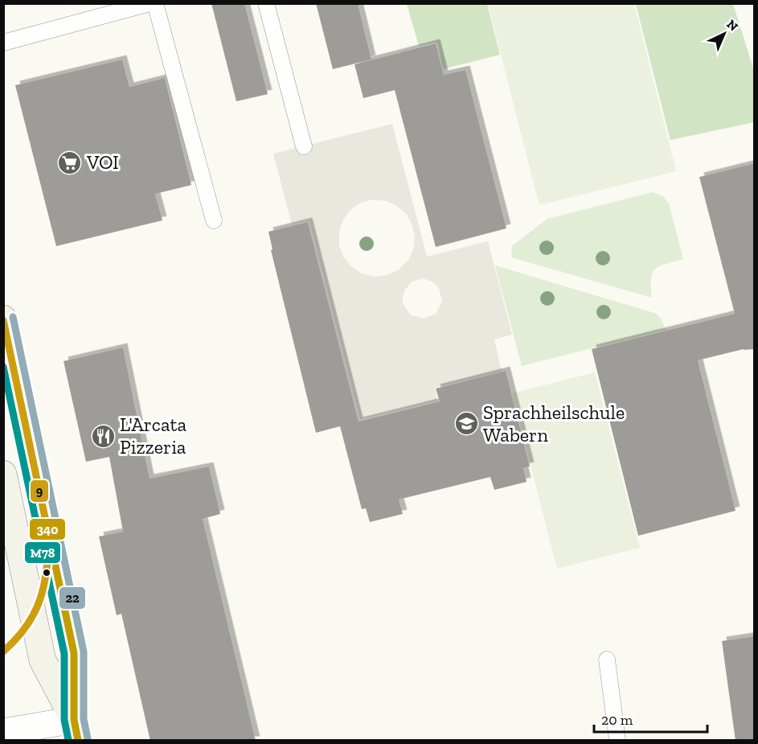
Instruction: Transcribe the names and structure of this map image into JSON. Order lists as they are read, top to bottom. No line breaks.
{"places":{"supermarket":["VOI"],"school or university":["Sprachheilschule Wabern"],"restaurant":["L'Arcata Pizzeria"]},"lines":["transit line 22","transit line 9","transit line 340","transit line M78"],"scale_bar":"20 m","north":"top right"}
